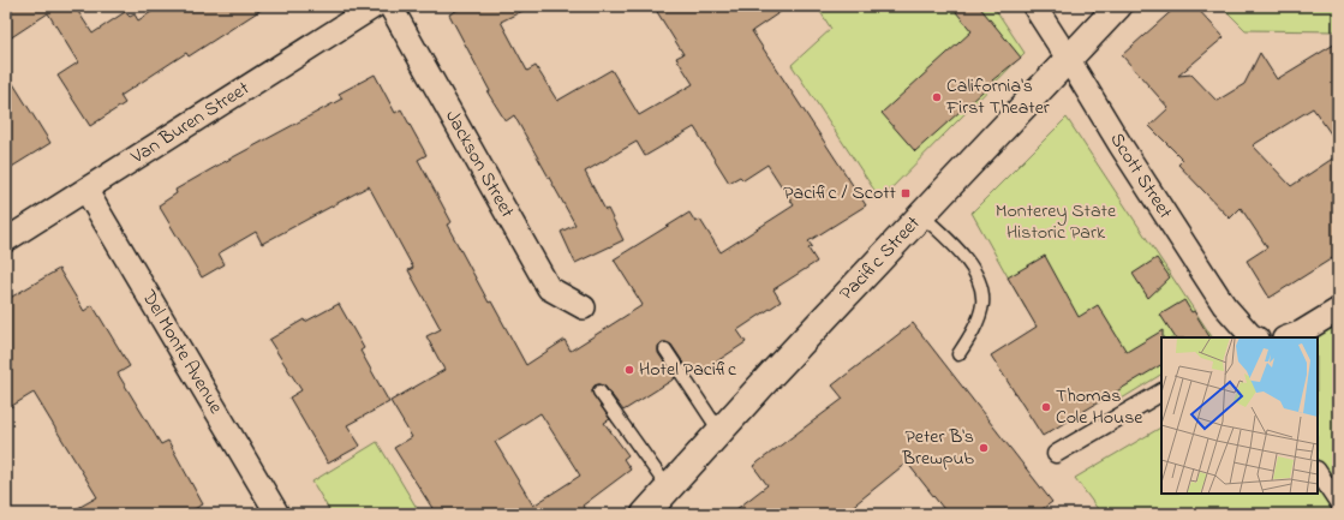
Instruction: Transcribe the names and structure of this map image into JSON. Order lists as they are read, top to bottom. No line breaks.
{"streets":{"main road":["Pacific Street"],"street":["Van Buren Street","Jackson Street","Scott Street","Del Monte Avenue"]},"crossings":[["Van Buren Street","Del Monte Avenue"],["Scott Street","Pacific Street"]],"parks":["Monterey State Historic Park"],"places":{"other":["California's First Theater","Hotel Pacific","Thomas Cole House","Peter B's Brewpub"],"transit":["Pacific / Scott"]}}
